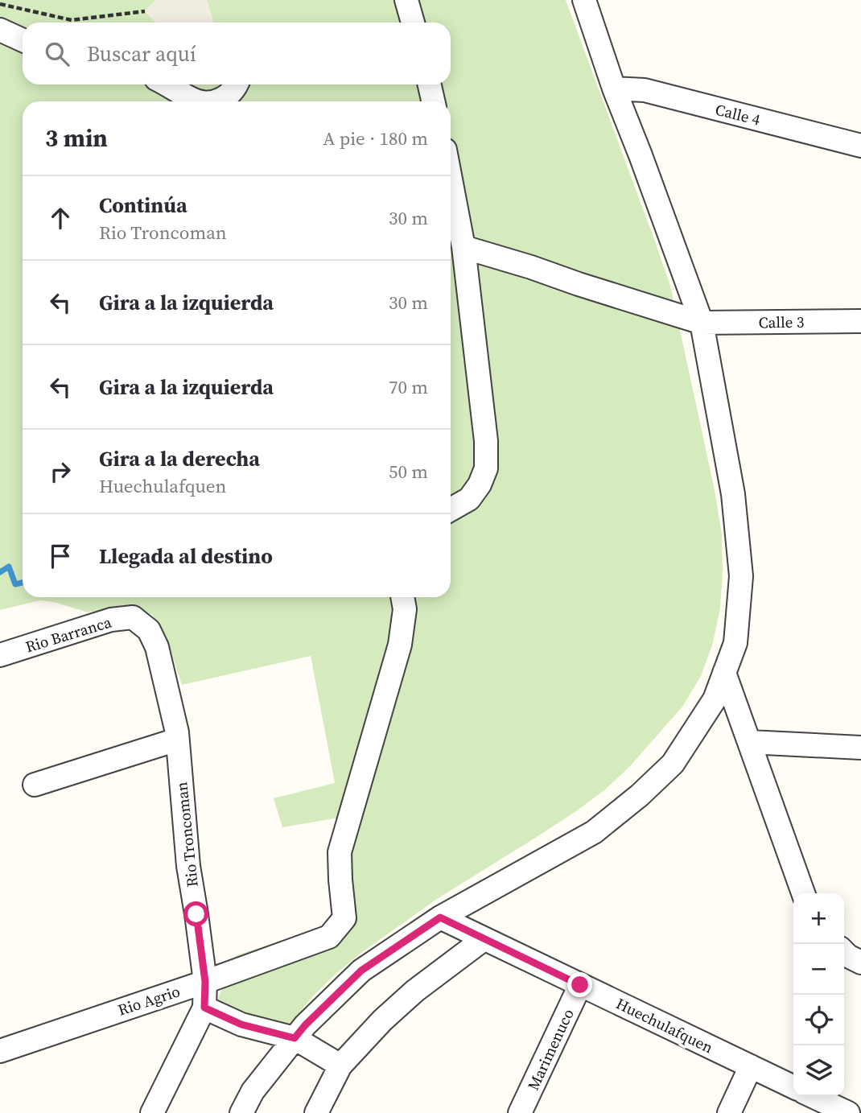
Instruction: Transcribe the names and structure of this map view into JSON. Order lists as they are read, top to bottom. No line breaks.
{"streets":{"street":["Calle 4","Calle 3","Rio Barranca","Rio Troncoman","Rio Agrio","Huechulafquen","Marimenuco"]},"crossings":[["Rio Barranca","Rio Troncoman"],["Rio Troncoman","Rio Agrio"],["Huechulafquen","Marimenuco"]],"page":{"search":"Buscar aquí","heading":["3 min","A pie · 180 m"],"list":[["Continúa","Rio Troncoman","30 m"],["Gira a la izquierda","30 m"],["Gira a la izquierda","70 m"],["Gira a la derecha","Huechulafquen","50 m"],"Llegada al destino"],"map_buttons":["+","−"]}}
